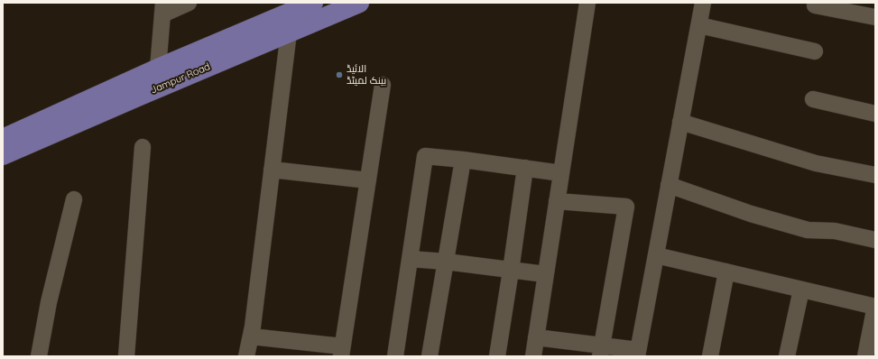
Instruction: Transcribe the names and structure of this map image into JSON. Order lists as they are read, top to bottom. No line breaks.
{"streets":{"main road":["Jampur Road"]},"places":["الائیڈ بینک لمیٹڈ"]}
